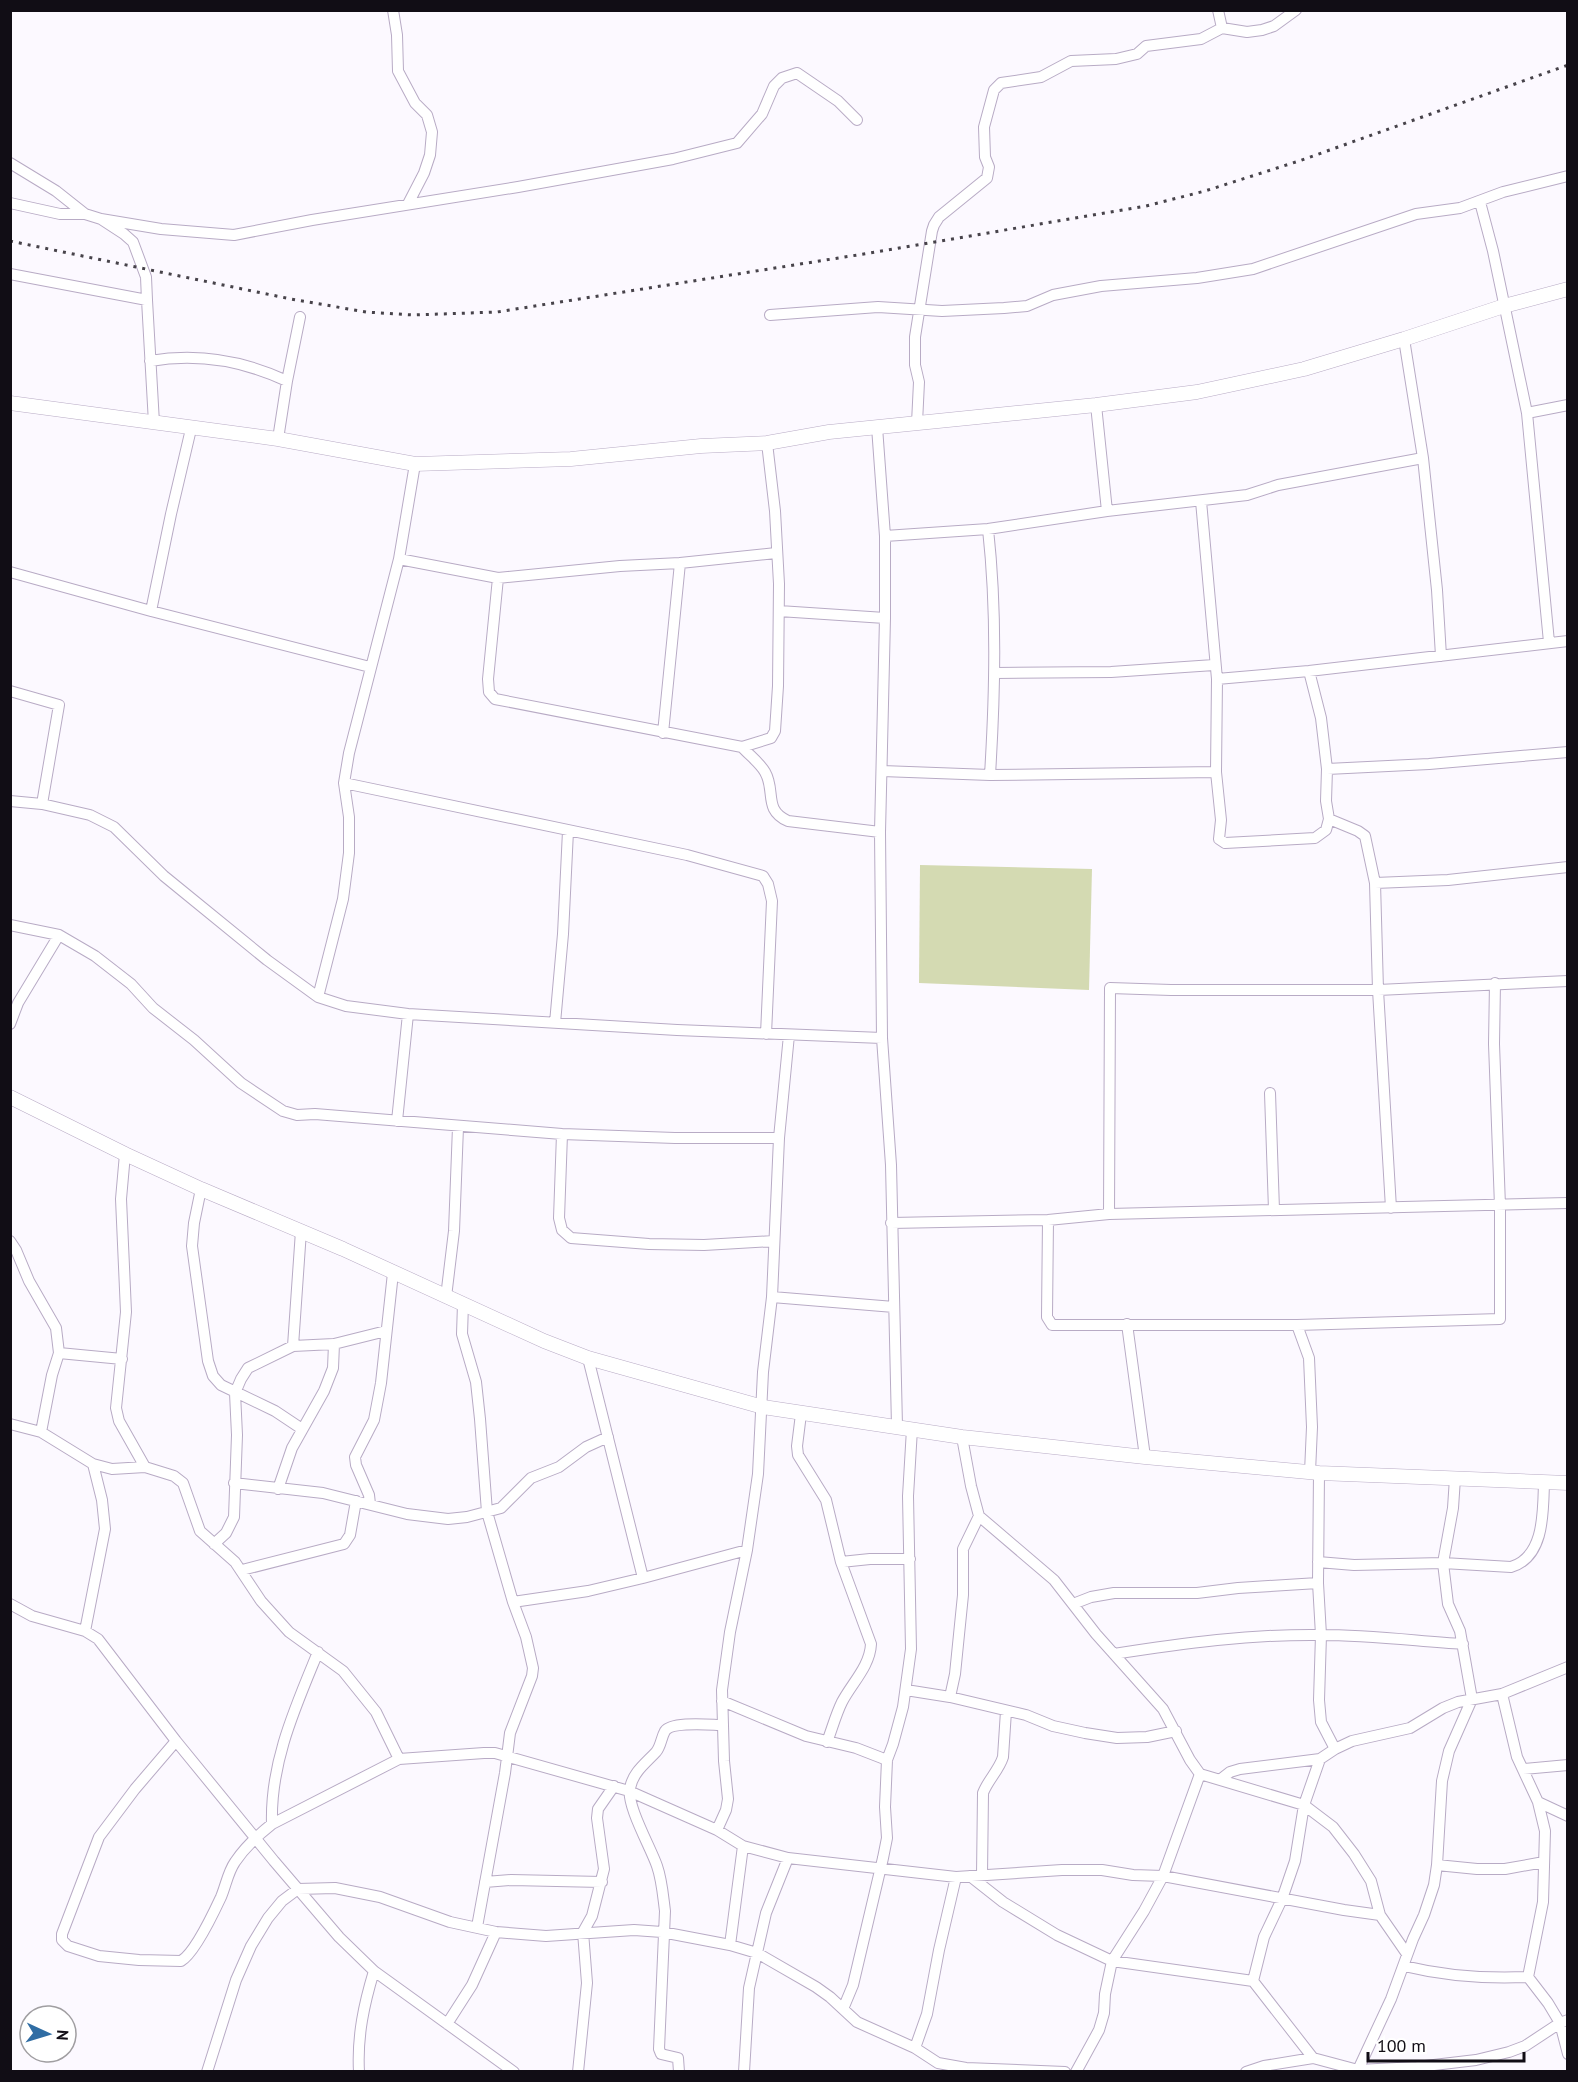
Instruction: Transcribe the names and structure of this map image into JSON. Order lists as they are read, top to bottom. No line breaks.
{"scale_bar":"100 m","north":"right"}
